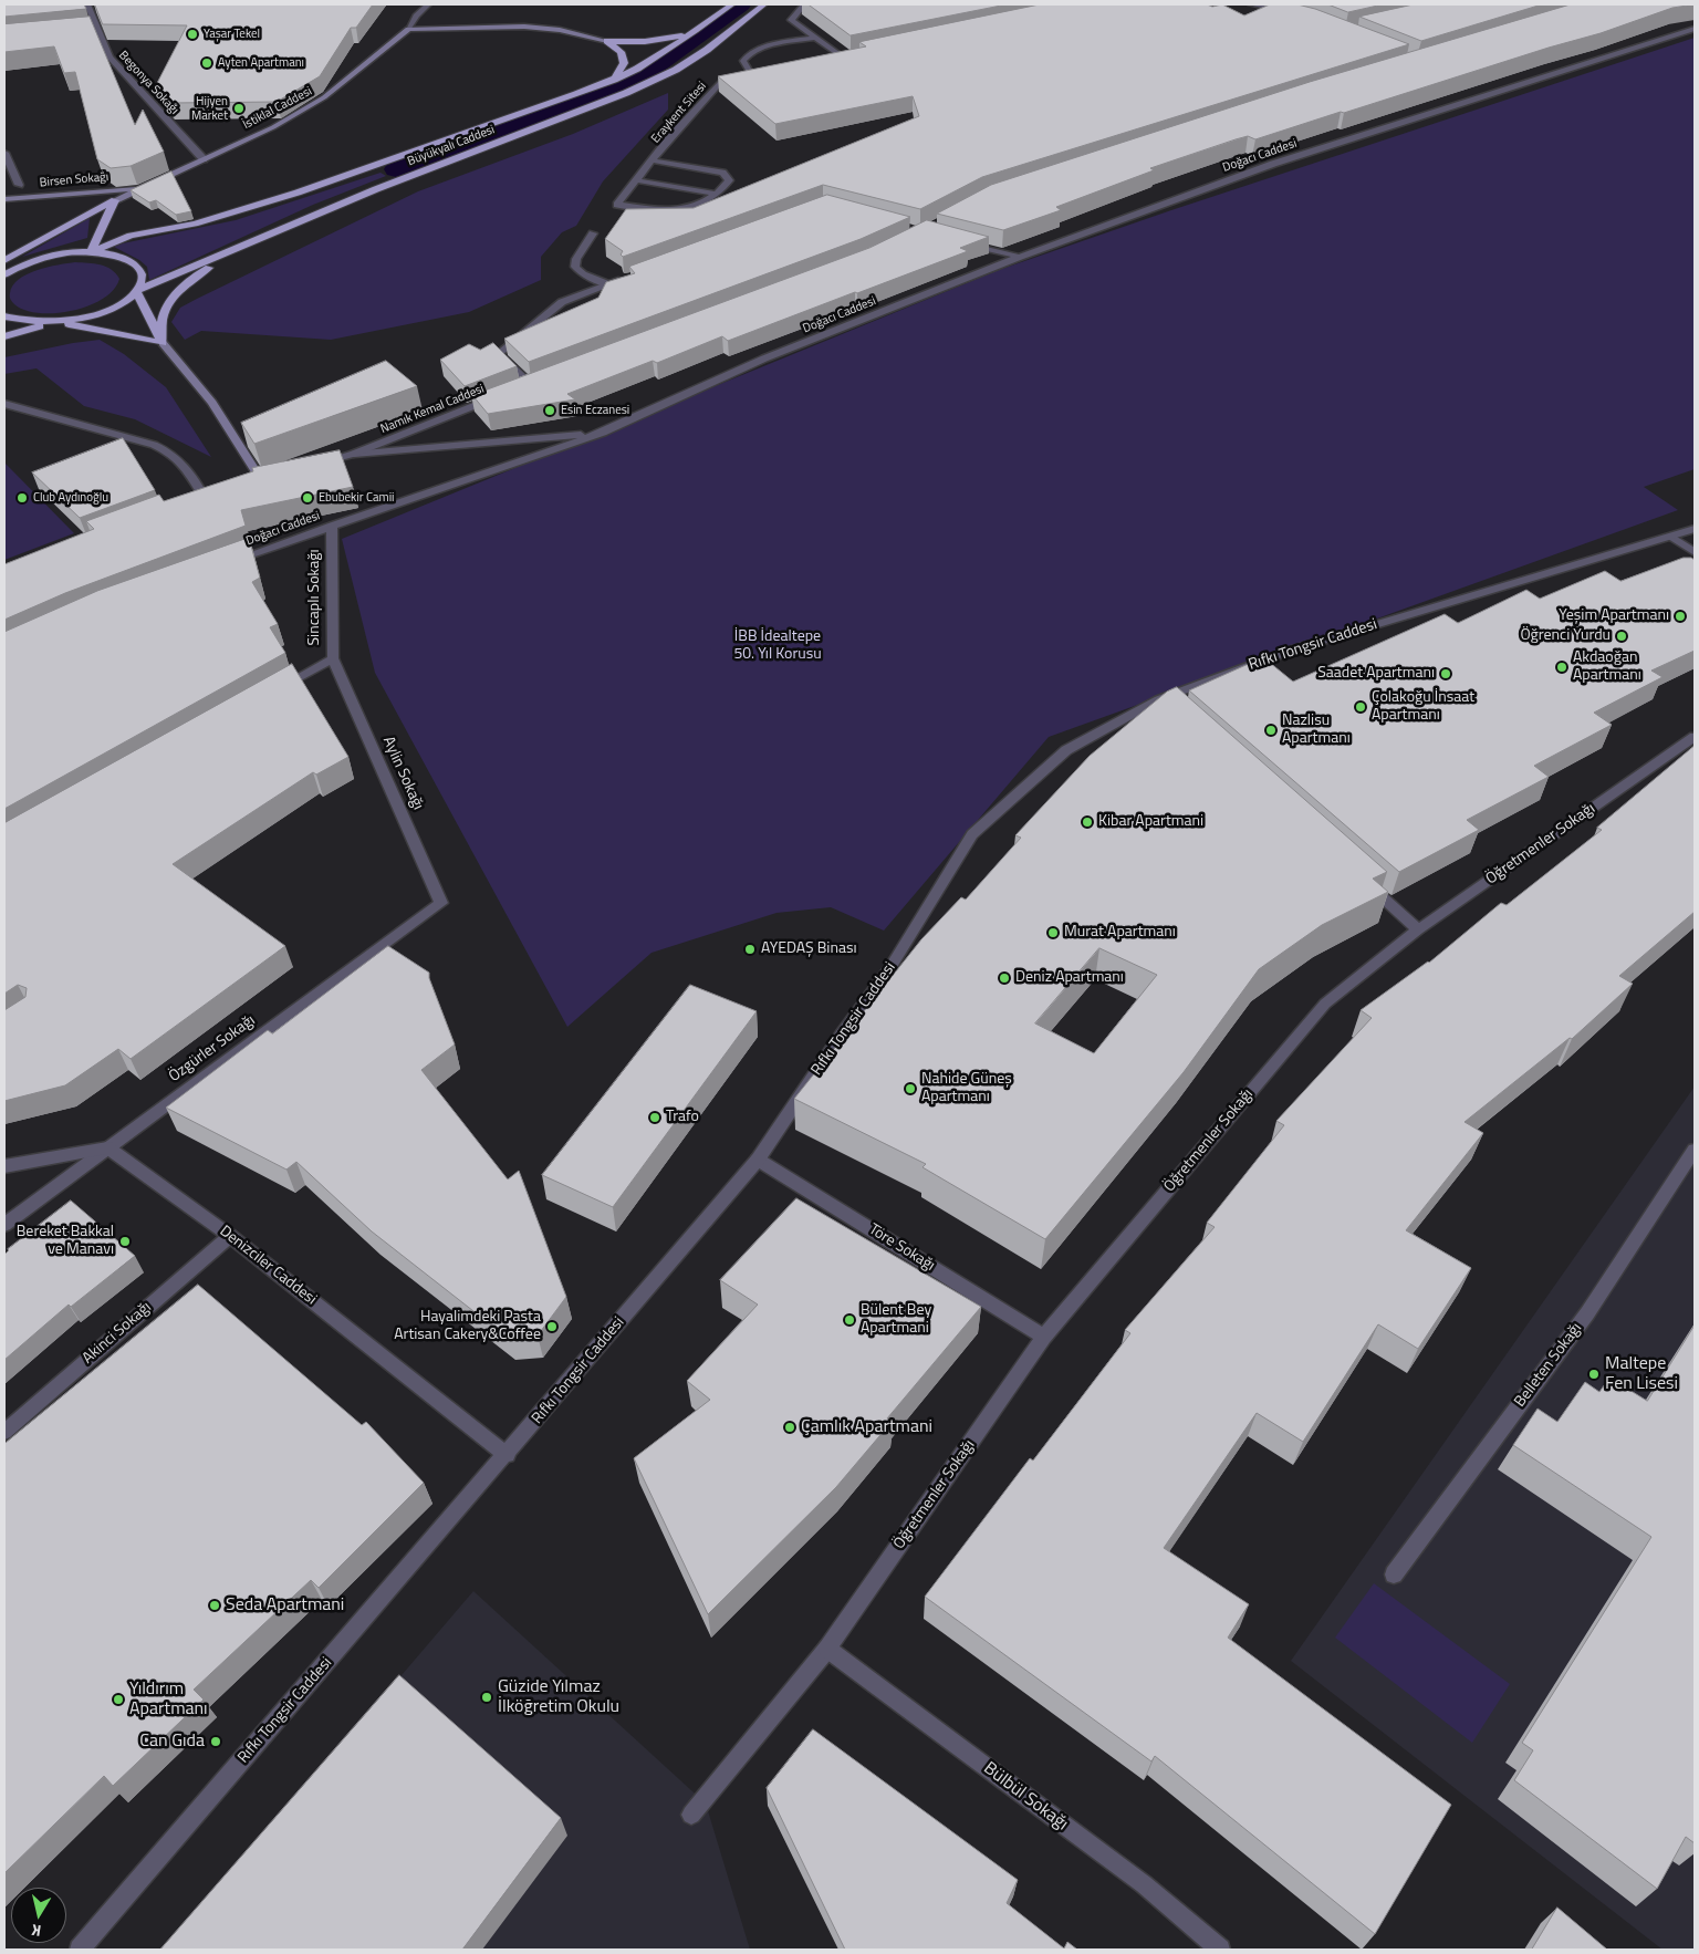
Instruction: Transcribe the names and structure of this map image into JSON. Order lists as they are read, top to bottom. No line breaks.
{"streets":{"highway":["İstiklal Caddesi","Büyükyalı Caddesi"],"main road":["Birsen Sokağı"],"street":["Begonya Sokağı","Eraykent Sitesi","Doğacı Caddesi","Namık Kemal Caddesi","Sincaplı Sokağı","Rıfkı Tongsir Caddesi","Aylin Sokağı","Öğretmenler Sokağı","Özgürler Sokağı","Töre Sokağı","Denizciler Caddesi","Akinci Sokağı","Belleten Sokağı","Bülbül Sokağı"]},"crossings":[["Begonya Sokağı","İstiklal Caddesi"],["İstiklal Caddesi","Birsen Sokağı"],["Doğacı Caddesi","Sincaplı Sokağı"],["Sincaplı Sokağı","Aylin Sokağı"],["Rıfkı Tongsir Caddesi","Töre Sokağı"],["Rıfkı Tongsir Caddesi","Denizciler Caddesi"],["Aylin Sokağı","Özgürler Sokağı"],["Öğretmenler Sokağı","Töre Sokağı"],["Öğretmenler Sokağı","Bülbül Sokağı"],["Özgürler Sokağı","Denizciler Caddesi"],["Denizciler Caddesi","Akinci Sokağı"]],"parks":["İBB İdealtepe 50. Yıl Korusu"],"places":["Yaşar Tekel","Ayten Apartmanı","Hijyen Market","Esin Eczanesi","Club Aydınoğlu","Ebubekir Camii","Yeşim Apartmanı","Öğrenci Yurdu","Akdaoğan Apartmanı","Saadet Apartmanı","Çolakoğu İnsaat Apartmanı","Nazlisu Apartmanı","Kibar Apartmani","Murat Apartmanı","AYEDAŞ Binası","Deniz Apartmanı","Nahide Güneş Apartmanı","Trafo","Bereket Bakkal ve Manavı","Bülent Bey Apartmani","Hayalimdeki Pasta Artisan Cakery&Coffee","Maltepe Fen Lisesi","Çamlık Apartmani","Seda Apartmani","Güzide Yılmaz İlköğretim Okulu","Yıldırım Apartmanı","Can Gıda"],"north":"bottom"}
